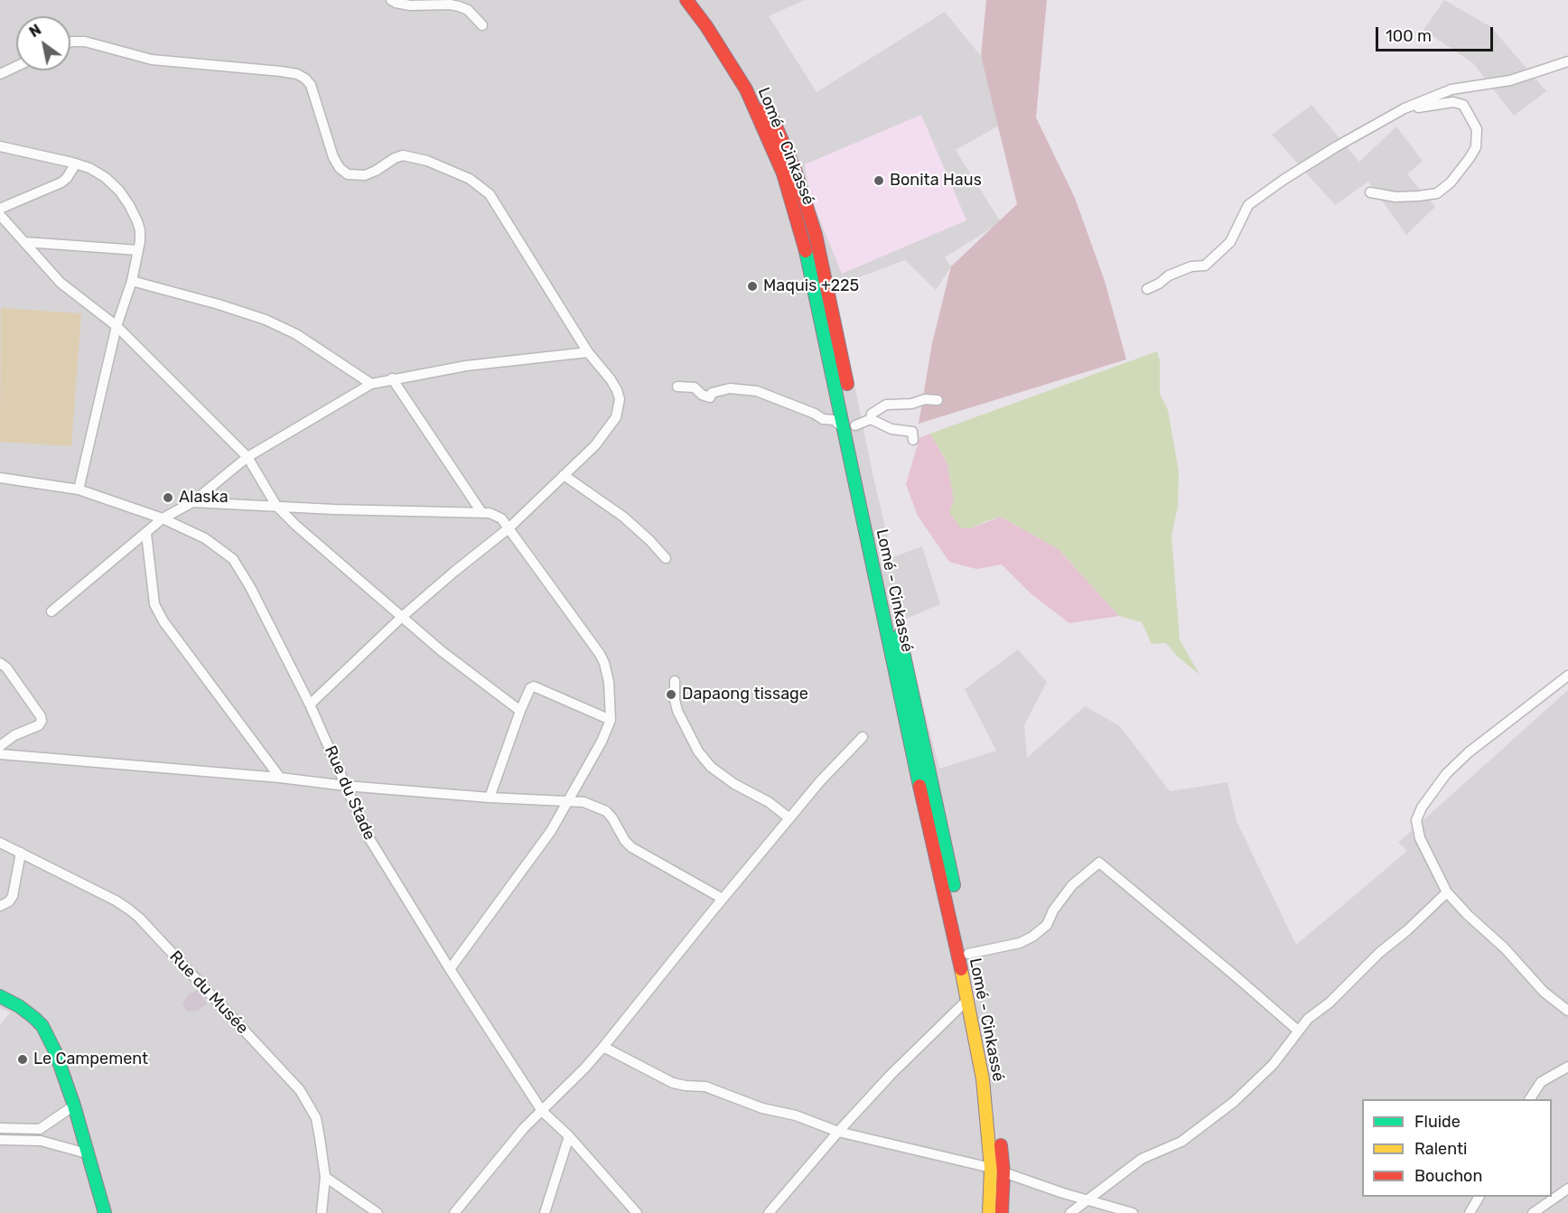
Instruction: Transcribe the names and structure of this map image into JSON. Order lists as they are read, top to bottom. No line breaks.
{"streets":{"main road":["Lomé - Cinkassé"],"street":["Rue du Stade","Rue du Musée"]},"places":["Bonita Haus","Maquis +225","Alaska","Dapaong tissage","Le Campement"],"legend":["Fluide","Ralenti","Bouchon"],"scale_bar":"100 m","north":"top left"}
